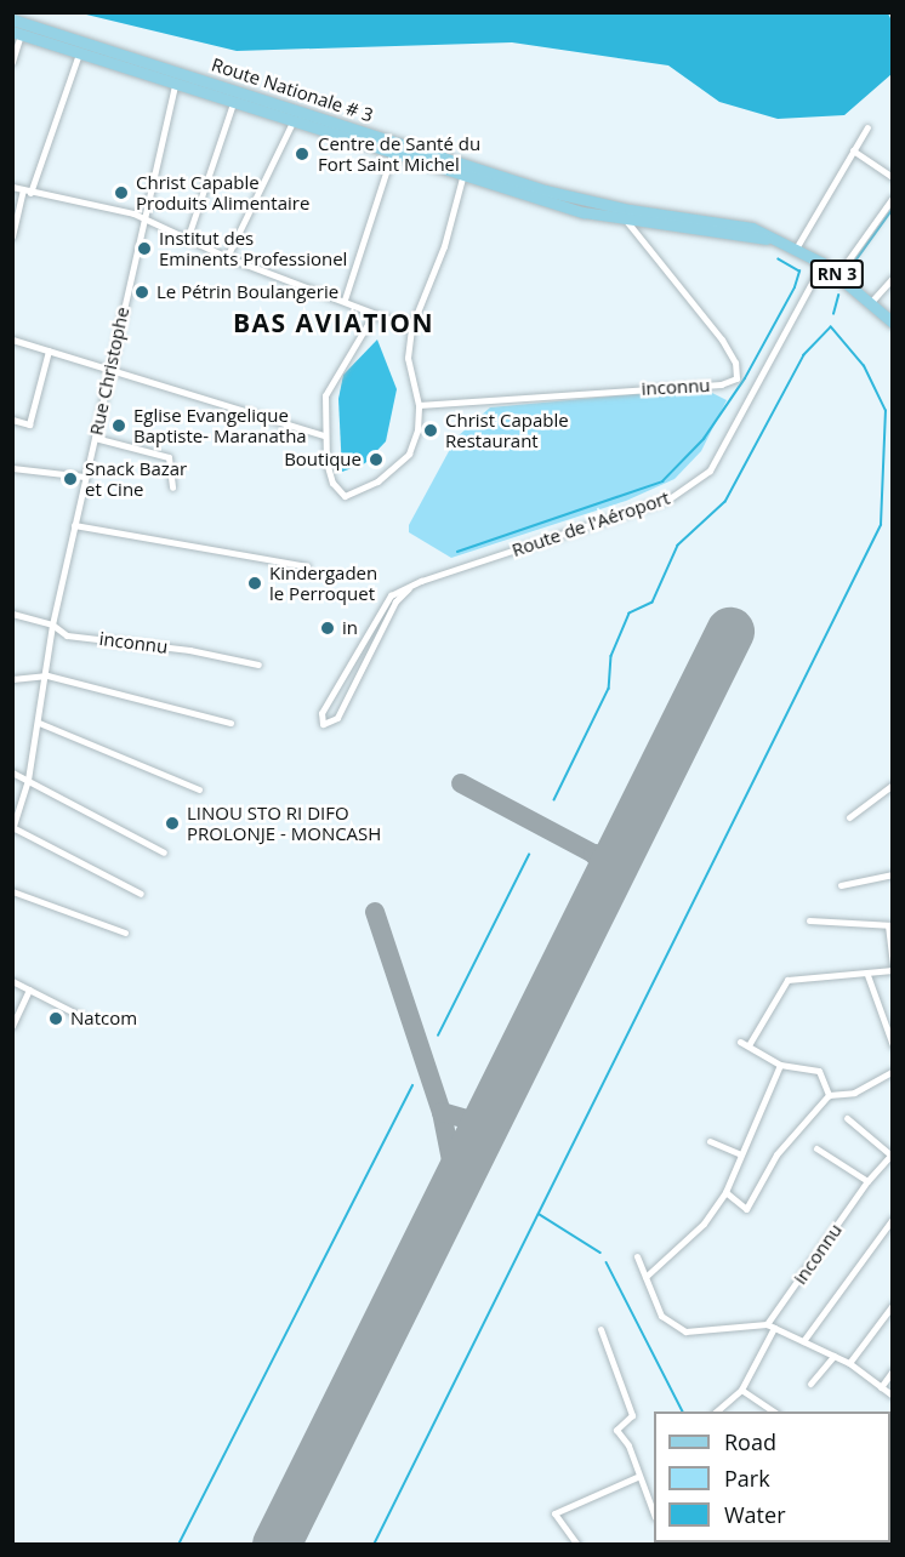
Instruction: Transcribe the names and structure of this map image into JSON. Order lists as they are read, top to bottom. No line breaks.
{"streets":{"main road":["Route Nationale # 3","RN 3"],"street":["Rue Christophe","inconnu","Route de l'Aéroport"]},"crossings":[["Route Nationale # 3","Rue Christophe"],["Route Nationale # 3","inconnu"],["Route Nationale # 3","Route de l'Aéroport"],["Rue Christophe","inconnu"]],"districts":["BAS AVIATION"],"places":["Centre de Santé du Fort Saint Michel","Christ Capable Produits Alimentaire","Institut des Eminents Professionel","Le Pétrin Boulangerie","Eglise Evangelique Baptiste- Maranatha","Christ Capable Restaurant","Boutique","Snack Bazar et Cine","Kindergaden le Perroquet","in","LINOU STO RI DIFO PROLONJE - MONCASH","Natcom"],"legend":["Road","Park","Water"]}
